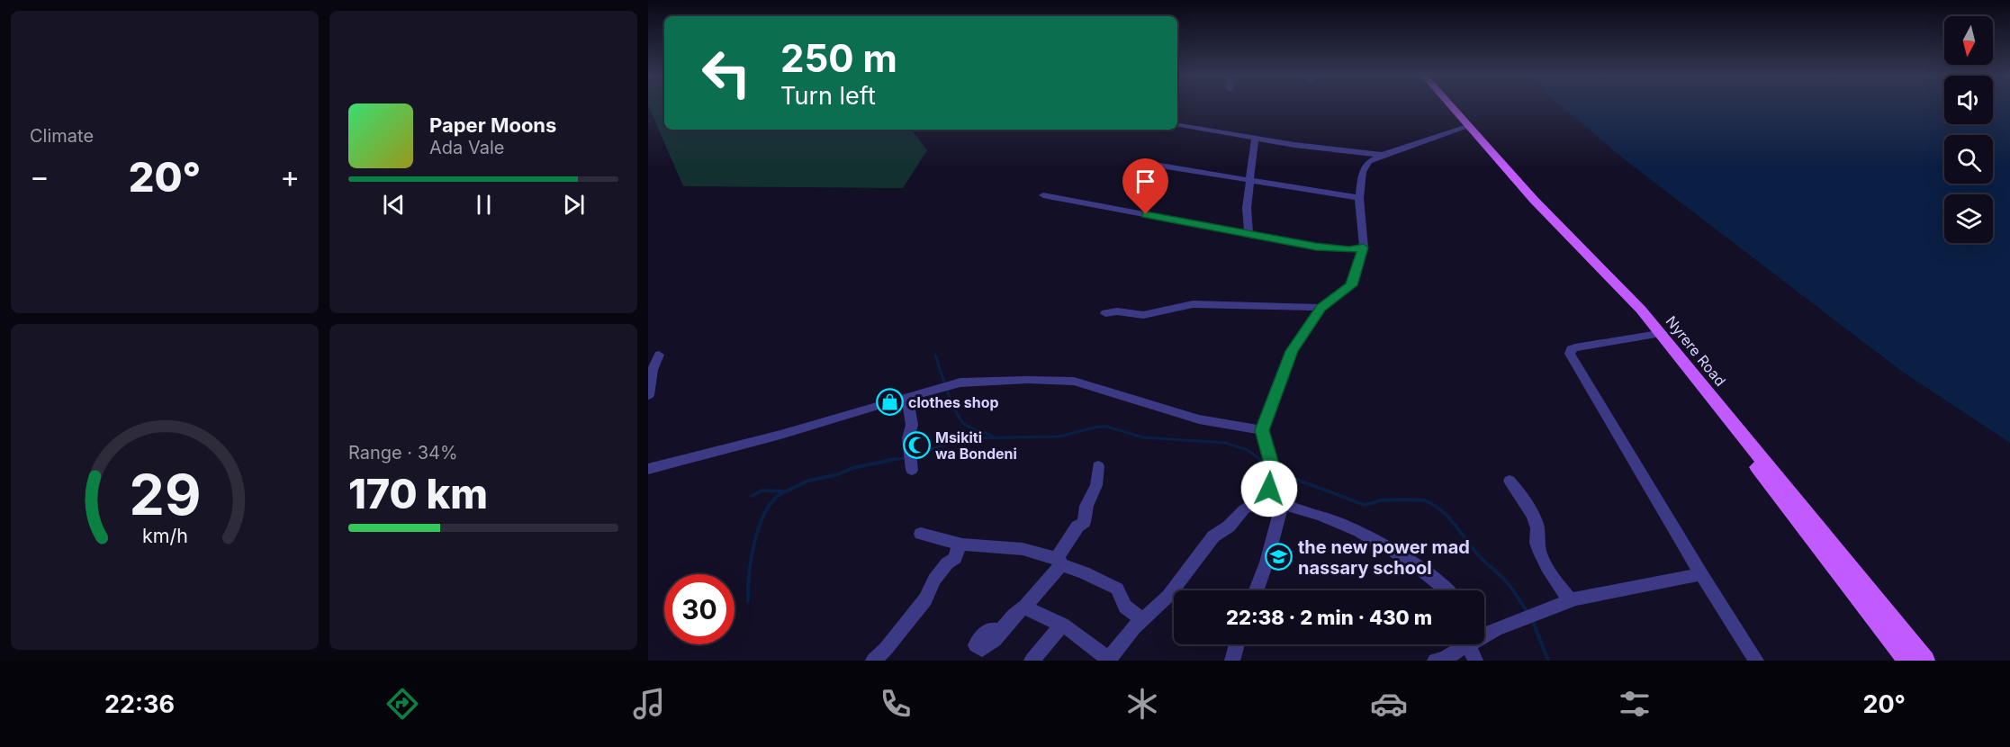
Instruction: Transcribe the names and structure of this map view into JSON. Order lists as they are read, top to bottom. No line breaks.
{"streets":{"main road":["Nyrere Road"]},"places":{"shop":["clothes shop"],"mosque":["Msikiti wa Bondeni"],"school or university":["the new power mad nassary school"]},"north":"bottom","page":{"tile":["Climate",["Range · 34%","170 km"]],"turn":["250 m","Turn left"],"song":["Paper Moons","Ada Vale"],"heat":["−","20°","+"],"limit":"30","trip":"22:38 · 2 min · 430 m","tabs":["22:36","20°"],"gauge":["29","km/h"]}}
